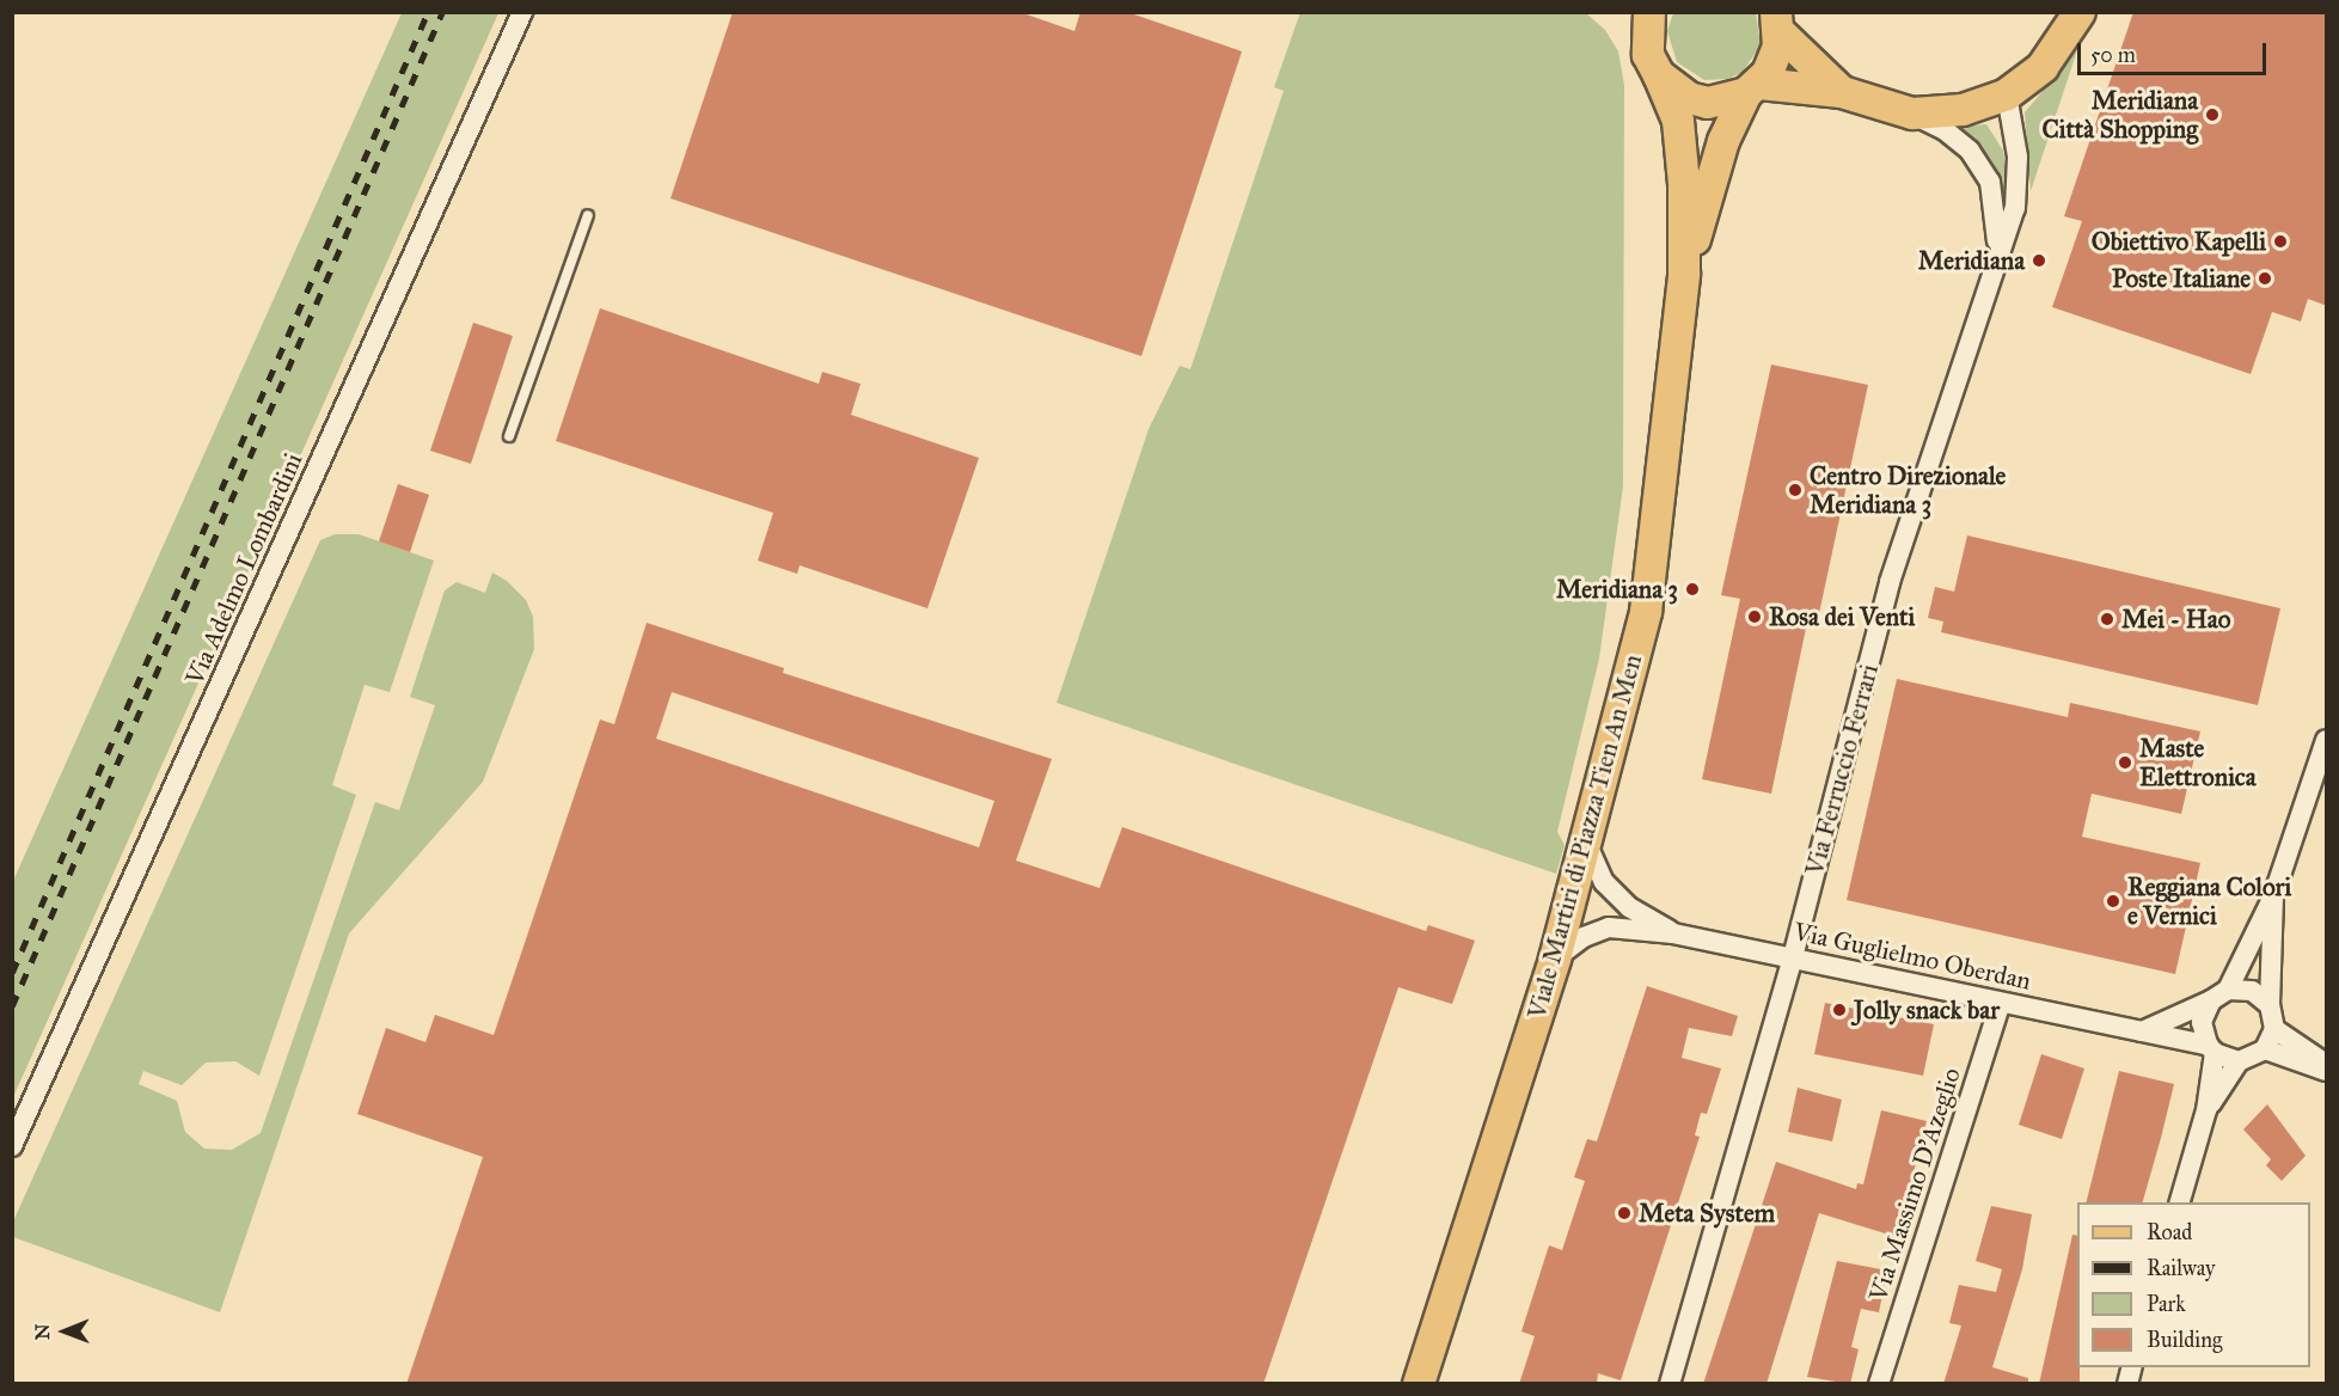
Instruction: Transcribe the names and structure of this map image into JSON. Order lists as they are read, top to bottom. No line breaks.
{"streets":{"main road":["Viale Martiri di Piazza Tien An Men"],"street":["Via Adelmo Lombardini","Via Ferruccio Ferrari","Via Guglielmo Oberdan","Via Massimo D'Azeglio"]},"crossings":[["Via Ferruccio Ferrari","Via Guglielmo Oberdan"],["Viale Martiri di Piazza Tien An Men","Via Guglielmo Oberdan"],["Via Guglielmo Oberdan","Via Massimo D'Azeglio"]],"places":["Meridiana Città Shopping","Obiettivo Kapelli","Meridiana","Poste Italiane","Centro Direzionale Meridiana 3","Meridiana 3","Rosa dei Venti","Mei - Hao","Maste Elettronica","Reggiana Colori e Vernici","Jolly snack bar","Meta System"],"legend":["Road","Railway","Park","Building"],"scale_bar":"50 m","north":"left"}
